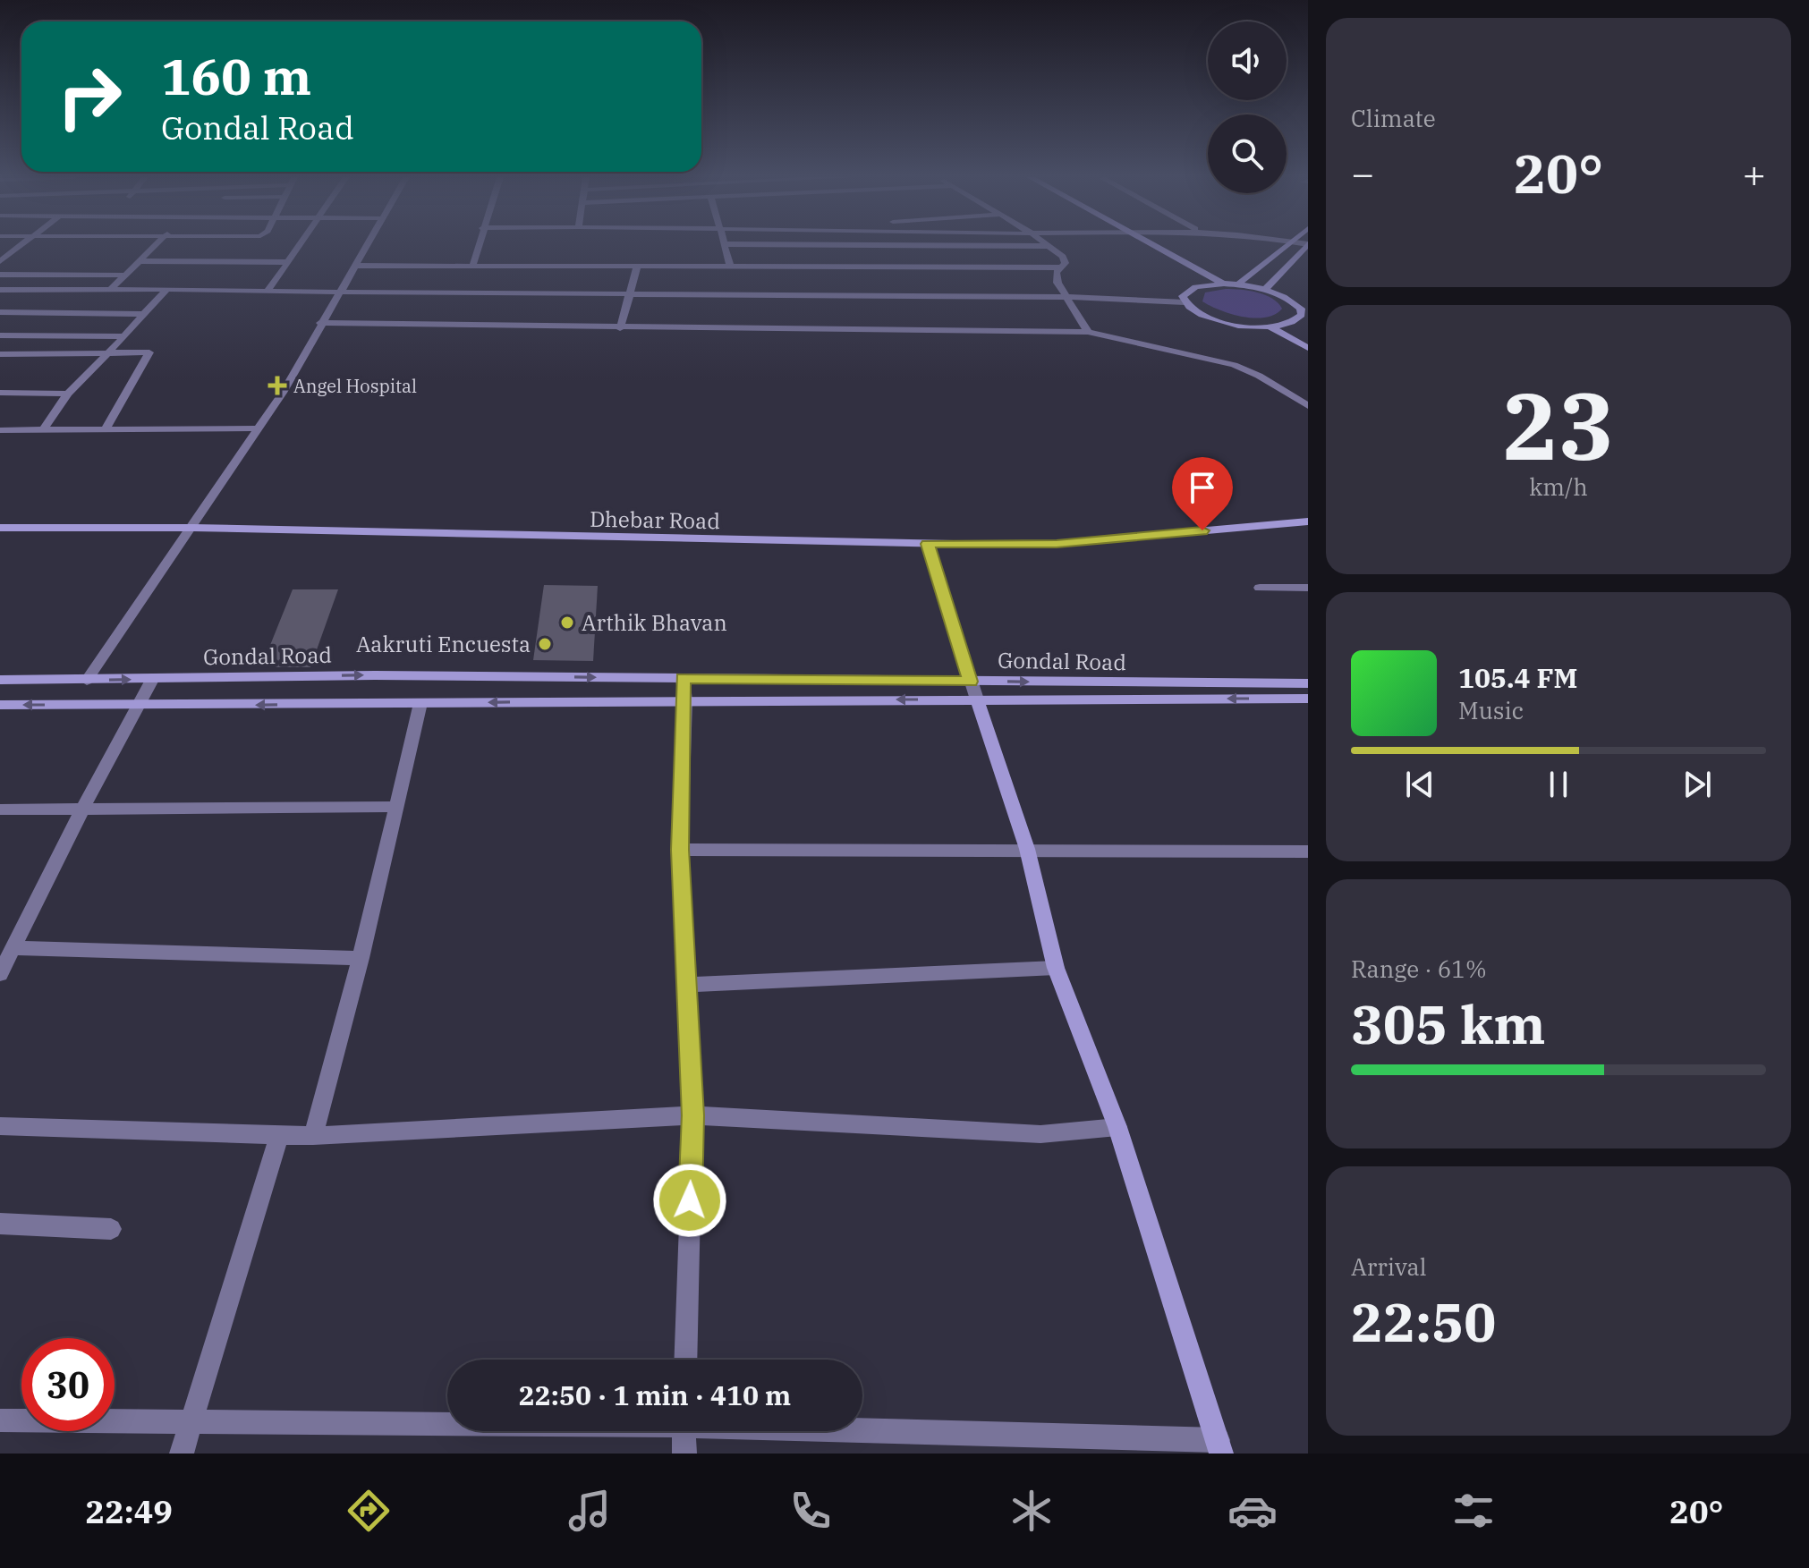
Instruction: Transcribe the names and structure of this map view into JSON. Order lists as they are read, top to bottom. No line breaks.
{"streets":{"main road":["Dhebar Road","Gondal Road"]},"places":{"health":["Angel Hospital"],"other":["Arthik Bhavan","Aakruti Encuesta"]},"page":{"tile":["Climate",["23","km/h"],["Range · 61%","305 km"],["Arrival","22:50"]],"turn":["160 m","Gondal Road"],"heat":["−","20°","+"],"song":["105.4 FM","Music"],"limit":"30","trip":"22:50 · 1 min · 410 m","tabs":["22:49","20°"]}}
